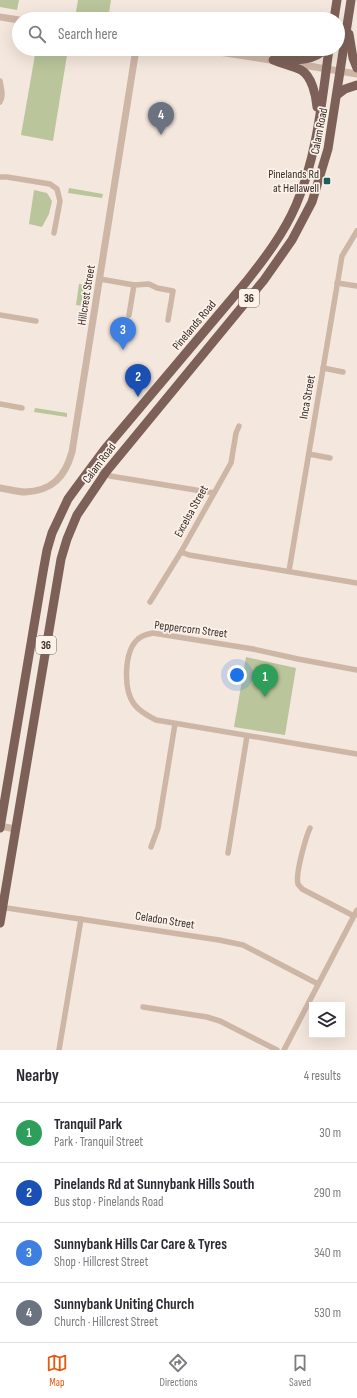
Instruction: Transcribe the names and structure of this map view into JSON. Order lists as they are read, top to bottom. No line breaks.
{"streets":{"main road":["Calam Road","36","Pinelands Road"],"street":["Hillcrest Street","Inca Street","Excelsa Street","Peppercorn Street","Celadon Street"]},"crossings":[["Calam Road","36"],["Calam Road","Celadon Street"],["36","Pinelands Road"]],"places":{"transit":["Pinelands Rd at Hellawell"]},"page":{"search":"Search here","pins":["4","3","2","1"],"heading":["Nearby","4 results"],"list":[{"mark":"1","name":"Tranquil Park","note":"Park · Tranquil Street","value":"30 m"},{"mark":"2","name":"Pinelands Rd at Sunnybank Hills South","note":"Bus stop · Pinelands Road","value":"290 m"},{"mark":"3","name":"Sunnybank Hills Car Care & Tyres","note":"Shop · Hillcrest Street","value":"340 m"},{"mark":"4","name":"Sunnybank Uniting Church","note":"Church · Hillcrest Street","value":"530 m"}],"nav":["Map","Directions","Saved"]}}
